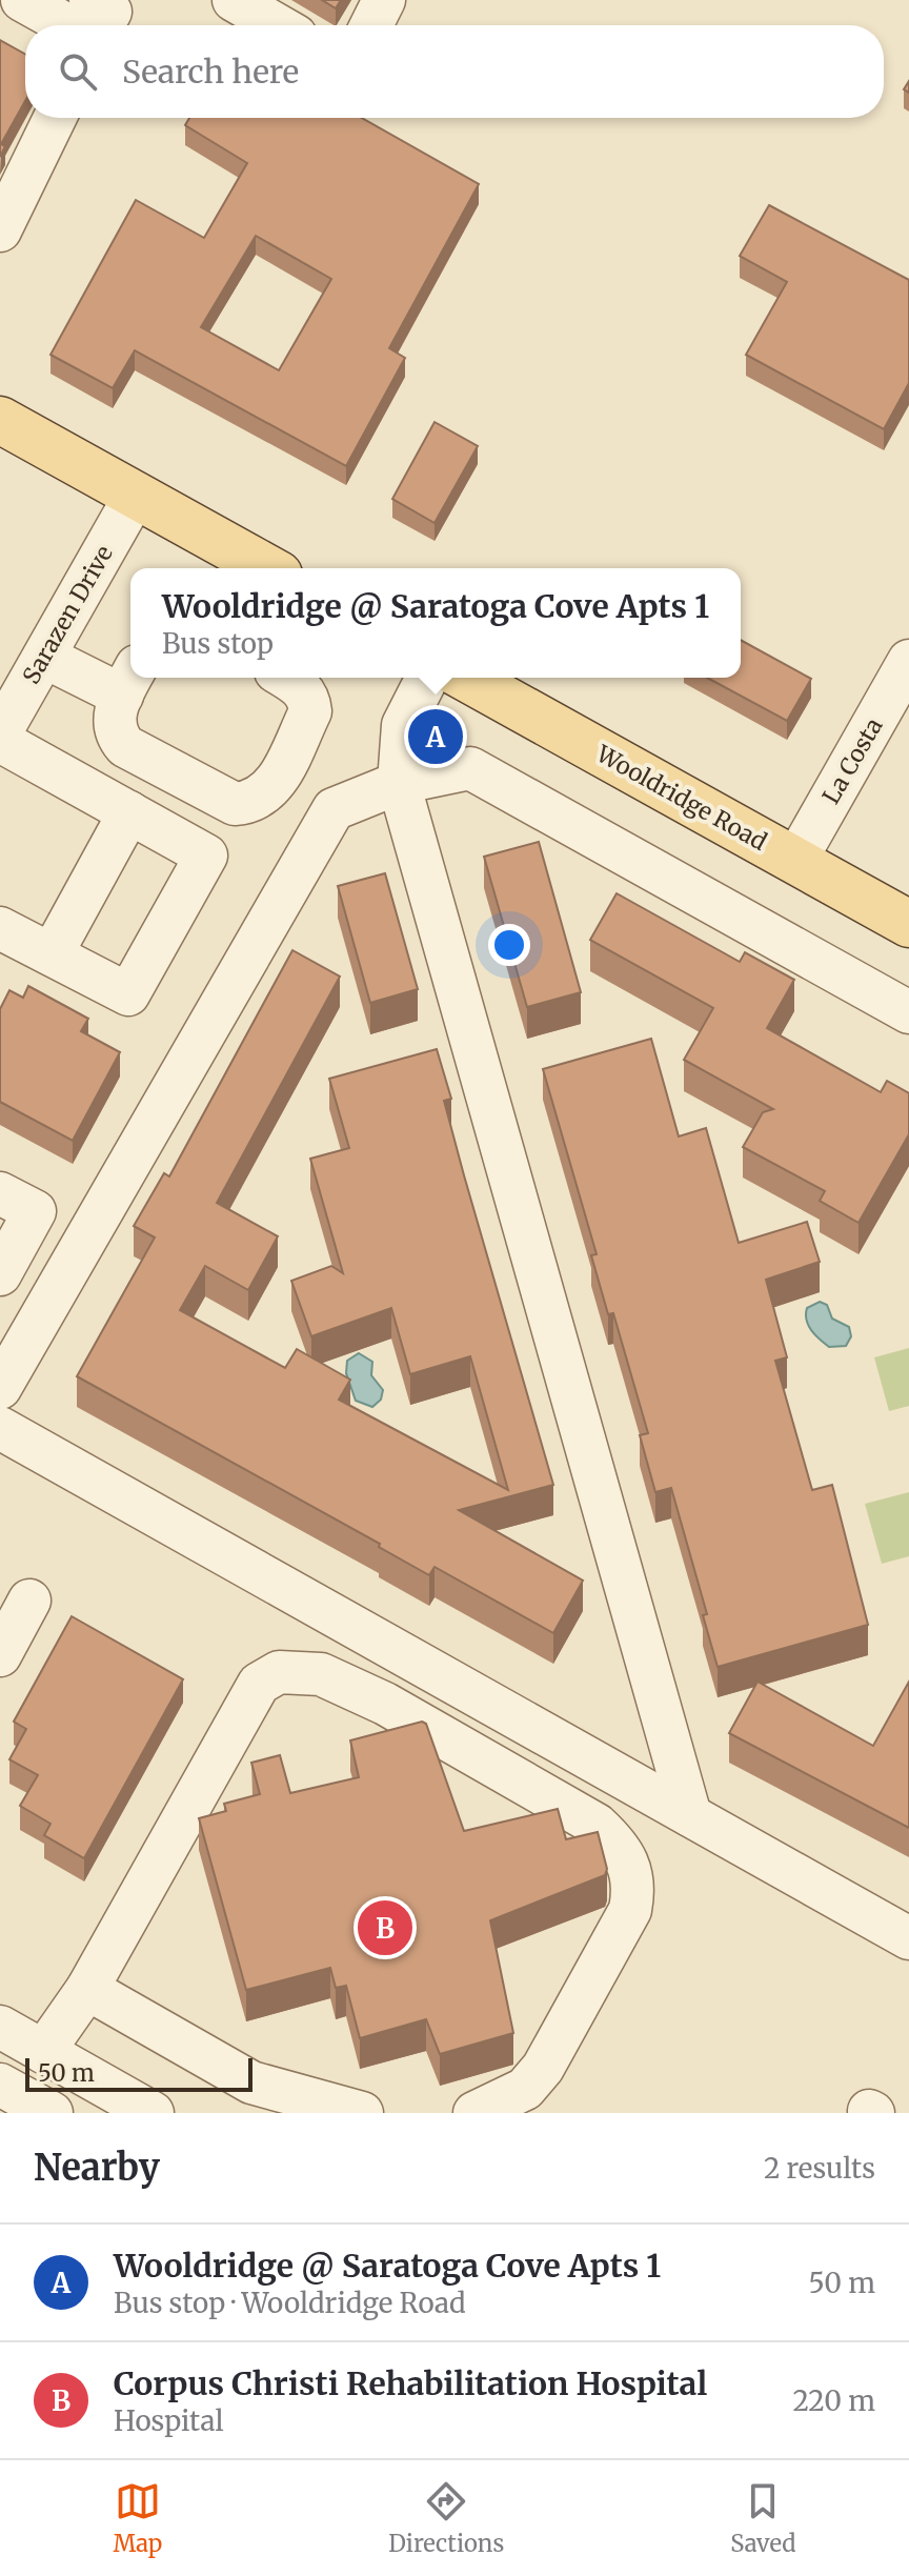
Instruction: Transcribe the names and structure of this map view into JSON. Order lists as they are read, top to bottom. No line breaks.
{"streets":{"main road":["Wooldridge Road"],"street":["Sarazen Drive","La Costa"]},"crossings":[["La Costa","Wooldridge Road"]],"scale_bar":"50 m","page":{"search":"Search here","popup":["Wooldridge @ Saratoga Cove Apts 1","Bus stop"],"pins":["A","B"],"scale":"50 m","heading":["Nearby","2 results"],"list":[{"mark":"A","name":"Wooldridge @ Saratoga Cove Apts 1","note":"Bus stop · Wooldridge Road","value":"50 m"},{"mark":"B","name":"Corpus Christi Rehabilitation Hospital","note":"Hospital","value":"220 m"}],"nav":["Map","Directions","Saved"]}}
